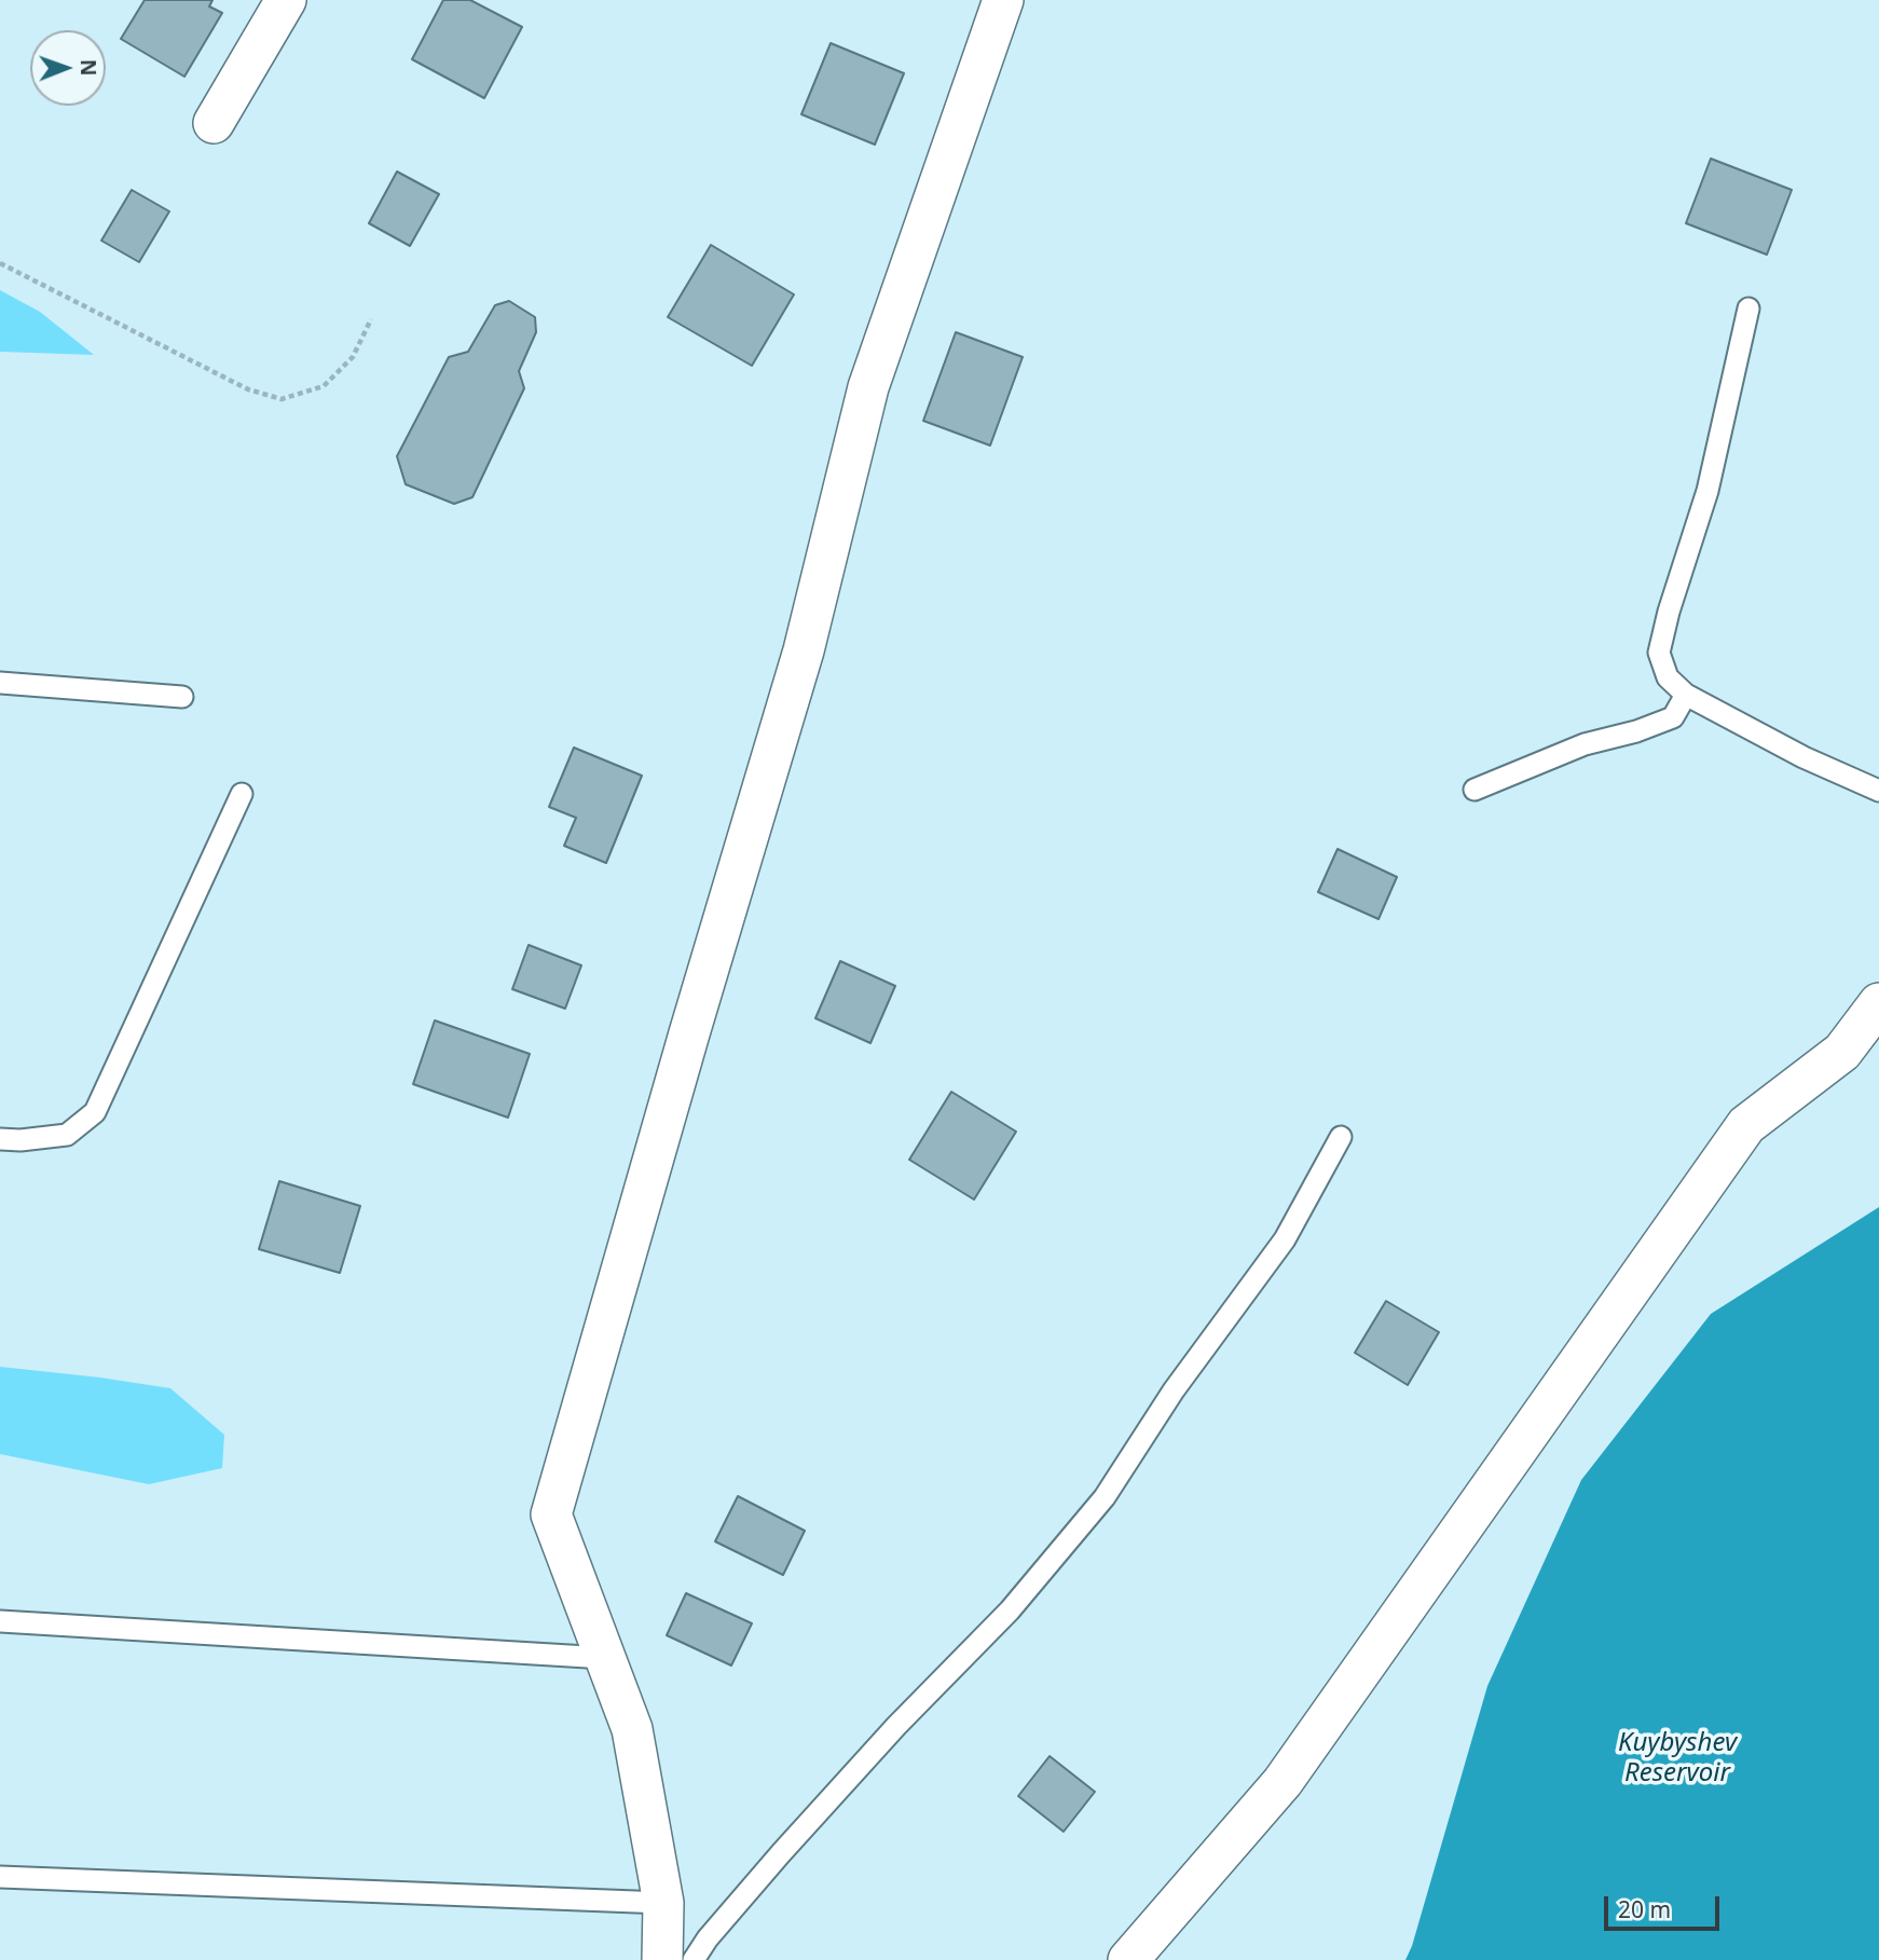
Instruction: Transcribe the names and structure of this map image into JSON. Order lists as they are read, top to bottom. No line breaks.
{"water":["Kuybyshev Reservoir"],"scale_bar":"20 m","north":"right"}
